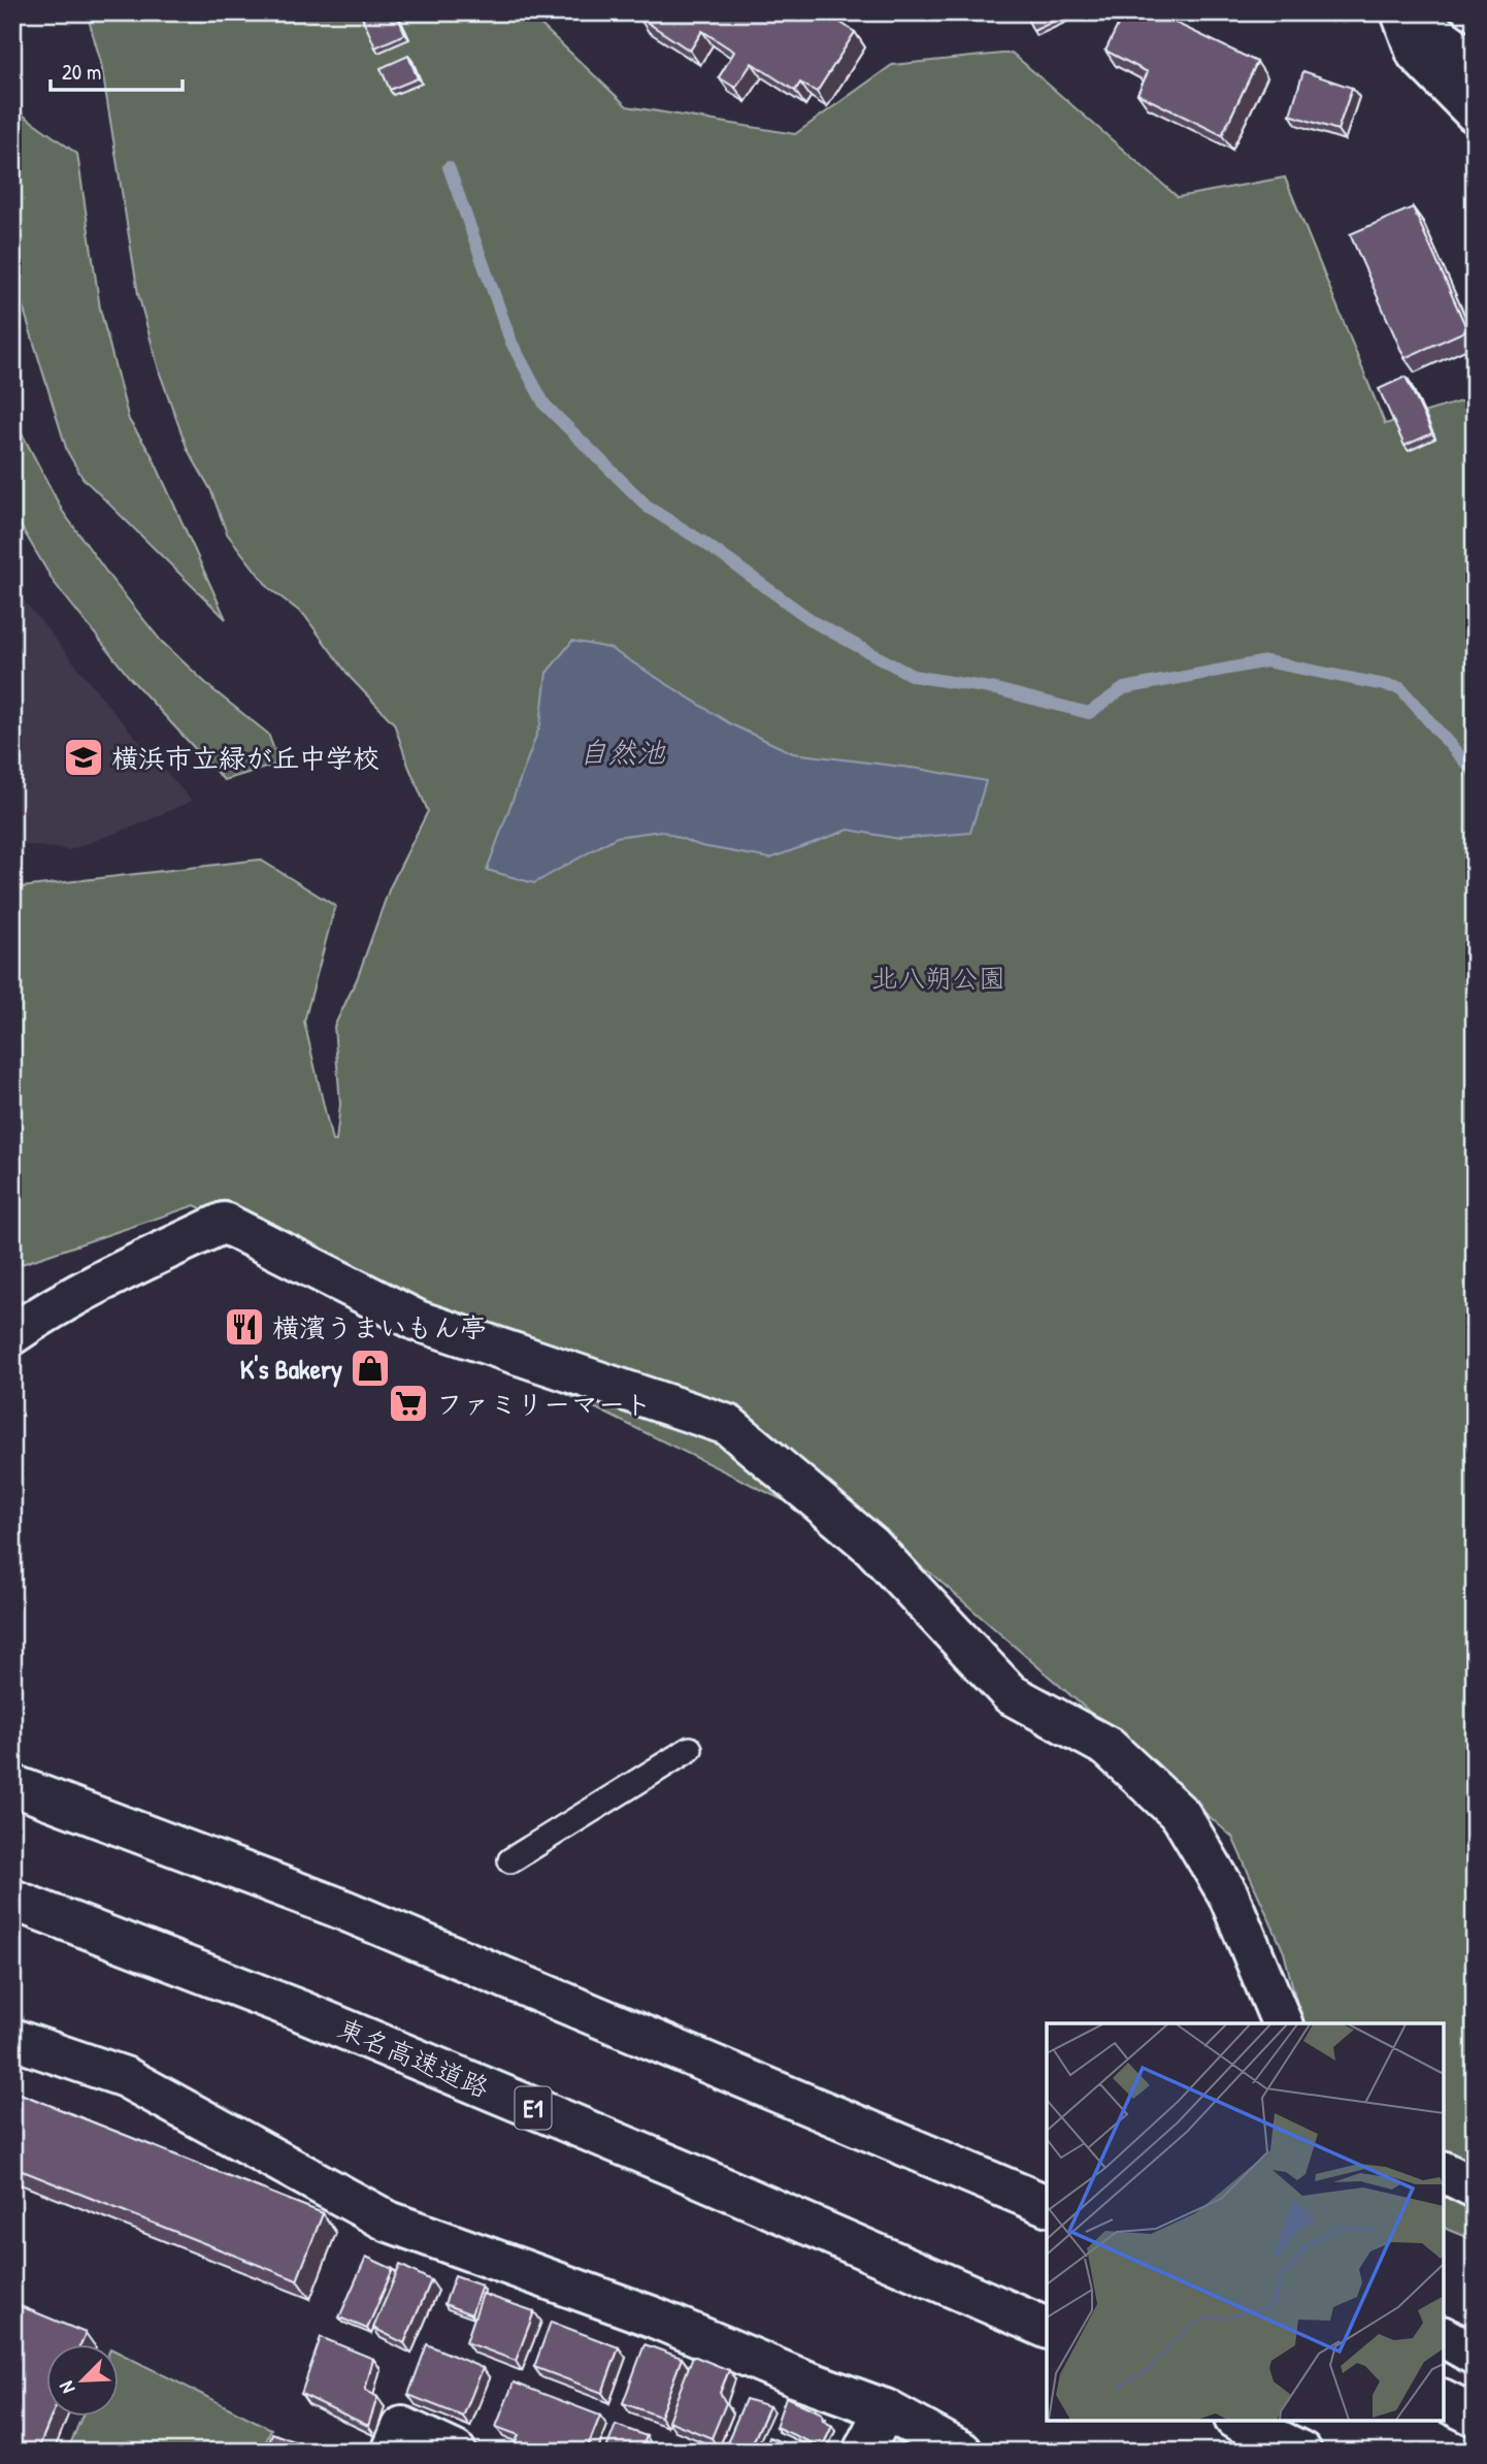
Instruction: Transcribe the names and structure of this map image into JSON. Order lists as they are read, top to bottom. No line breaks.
{"streets":{"main road":["東名高速道路","E1"]},"water":["自然池"],"parks":["北八朔公園"],"places":{"school or university":["横浜市立緑が丘中学校"],"restaurant":["横濱うまいもん亭"],"shop":["K's Bakery"],"supermarket":["ファミリーマート"]},"scale_bar":"20 m","north":"bottom left"}
